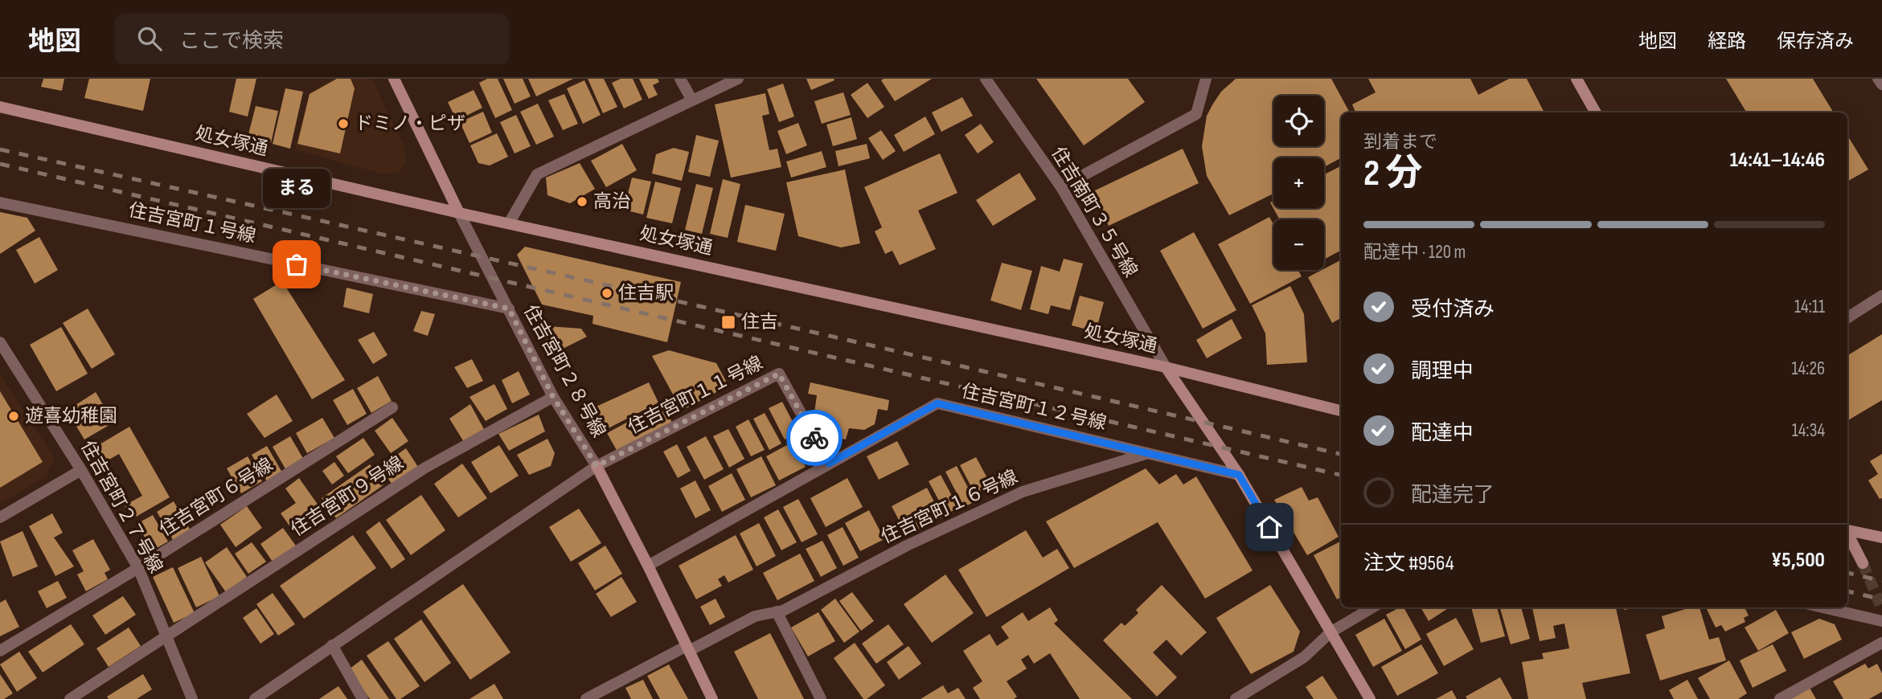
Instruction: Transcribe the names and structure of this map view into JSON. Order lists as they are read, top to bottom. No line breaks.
{"streets":{"street":["処女塚通","住吉南町３５号線","住吉宮町１号線","住吉宮町２８号線","住吉宮町１１号線","住吉宮町１２号線","住吉宮町９号線","住吉宮町６号線","住吉宮町２７号線","住吉宮町１６号線"]},"crossings":[["処女塚通","住吉南町３５号線"],["処女塚通","住吉宮町２８号線"],["住吉宮町１号線","住吉宮町２８号線"],["住吉宮町２８号線","住吉宮町１１号線"],["住吉宮町２８号線","住吉宮町１２号線"],["住吉宮町２８号線","住吉宮町９号線"],["住吉宮町２８号線","住吉宮町１６号線"],["住吉宮町１１号線","住吉宮町１２号線"],["住吉宮町１２号線","住吉宮町１６号線"],["住吉宮町９号線","住吉宮町２７号線"],["住吉宮町６号線","住吉宮町２７号線"]],"places":{"other":["ドミノ・ピザ","高治","まる","住吉駅","遊喜幼稚園"],"transit":["住吉"]},"page":{"header":"地図","search":"ここで検索","nav":["地図","経路","保存済み"],"map_buttons":["+","−"],"heading":["2 分","到着まで","14:41–14:46"],"panel":["注文 #9564","¥5,500"],"bubble":"まる","bar":"配達中 · 120 m","list":[["受付済み","14:11"],["調理中","14:26"],["配達中","14:34"],"配達完了"]}}
